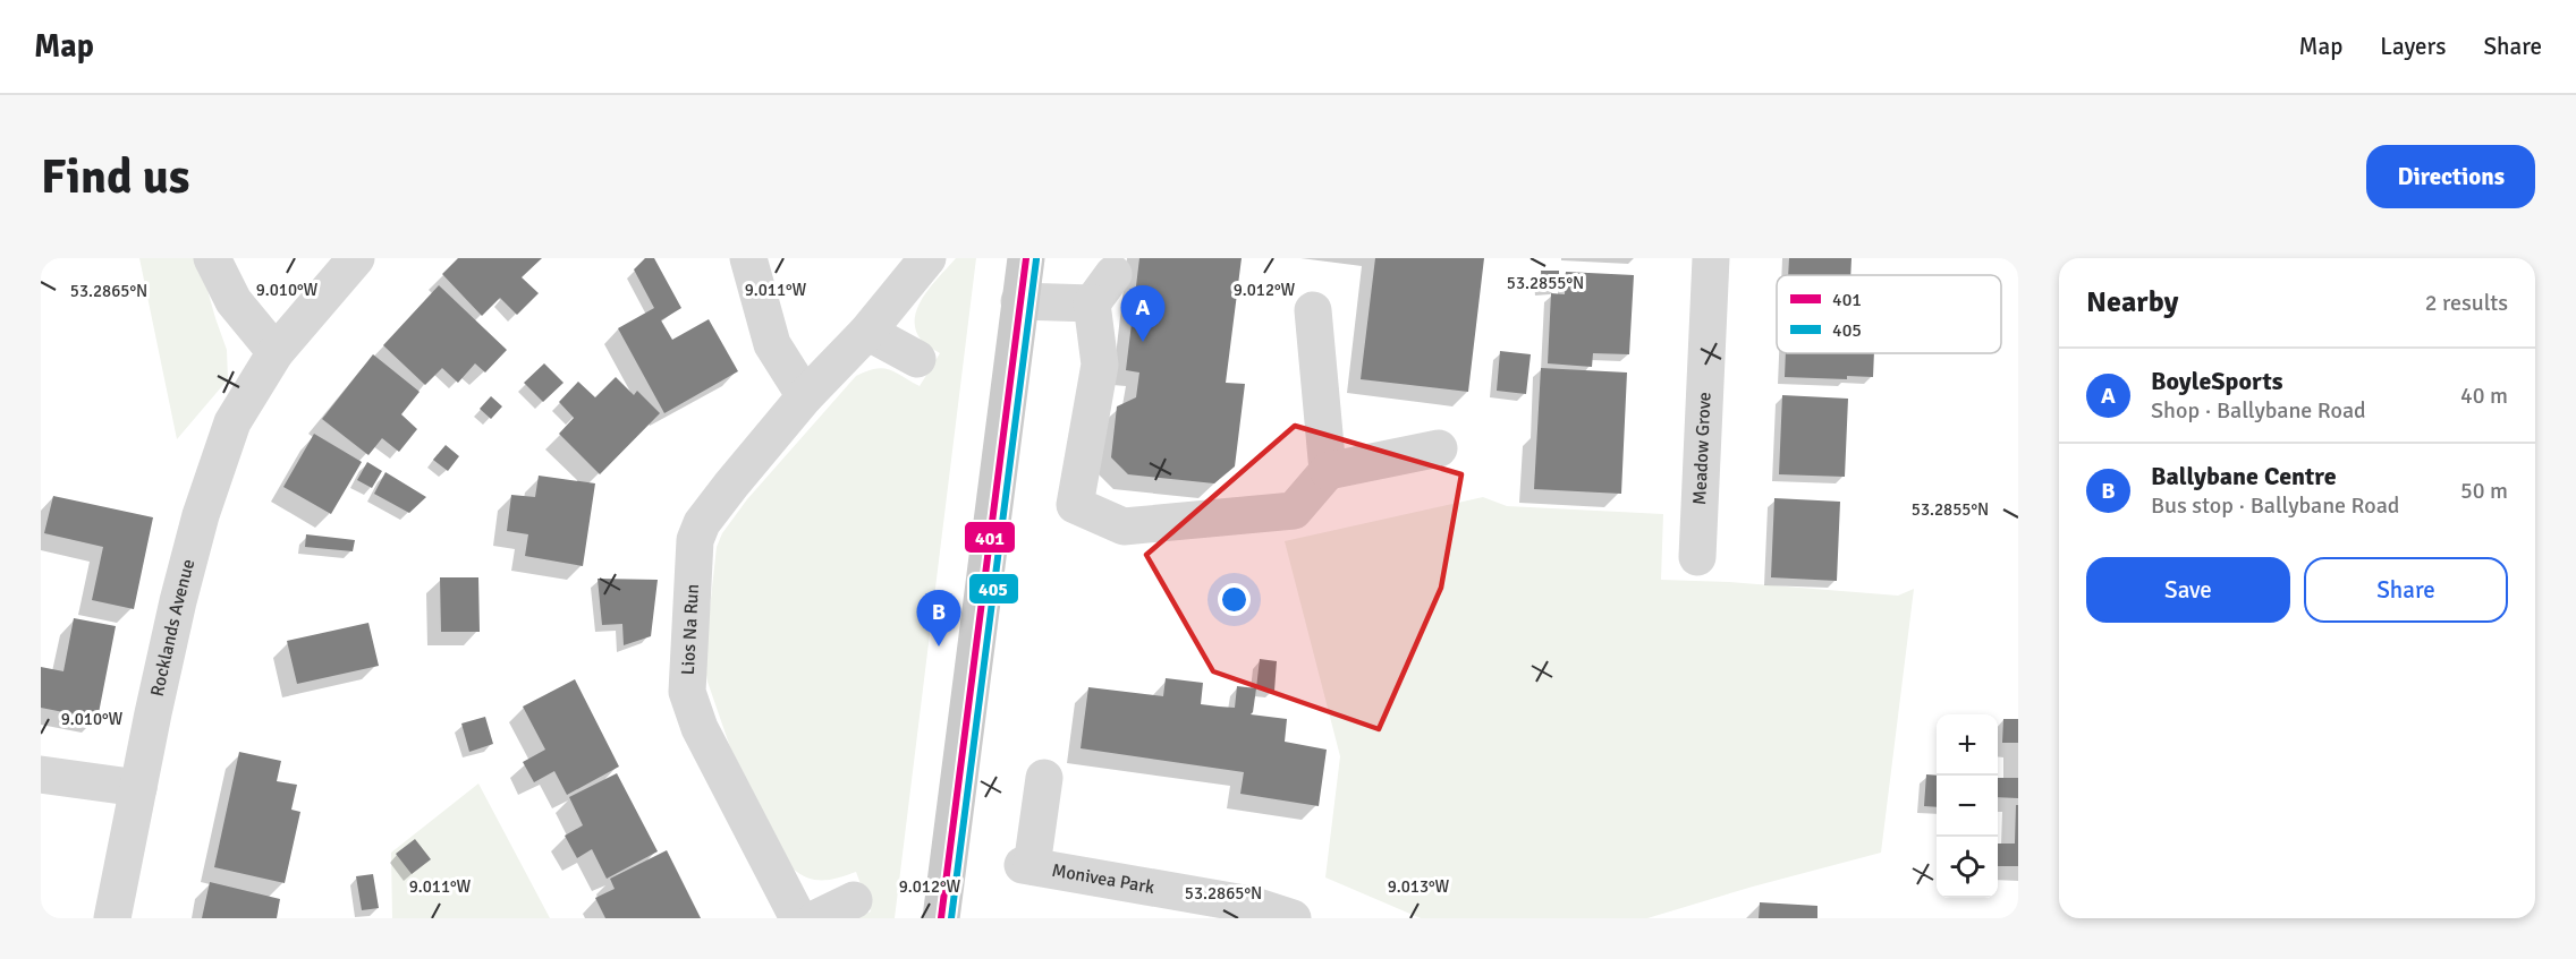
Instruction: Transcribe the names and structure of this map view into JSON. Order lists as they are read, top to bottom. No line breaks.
{"streets":{"street":["Meadow Grove","Rocklands Avenue","Lios Na Run","Monivea Park"]},"lines":["transit line 401","transit line 405"],"legend":["401","405"],"page":{"header":"Map","nav":["Map","Layers","Share"],"buttons":["Directions",["Save","Share"]],"title":"Find us","heading":["Nearby","2 results"],"pins":["A","B"],"list":[{"mark":"A","name":"BoyleSports","note":"Shop · Ballybane Road","value":"40 m"},{"mark":"B","name":"Ballybane Centre","note":"Bus stop · Ballybane Road","value":"50 m"}],"map_buttons":["+","−"]},"coordinates":["53.2855°N","9.010°W","9.011°W","9.012°W","53.2865°N","9.013°W"]}
